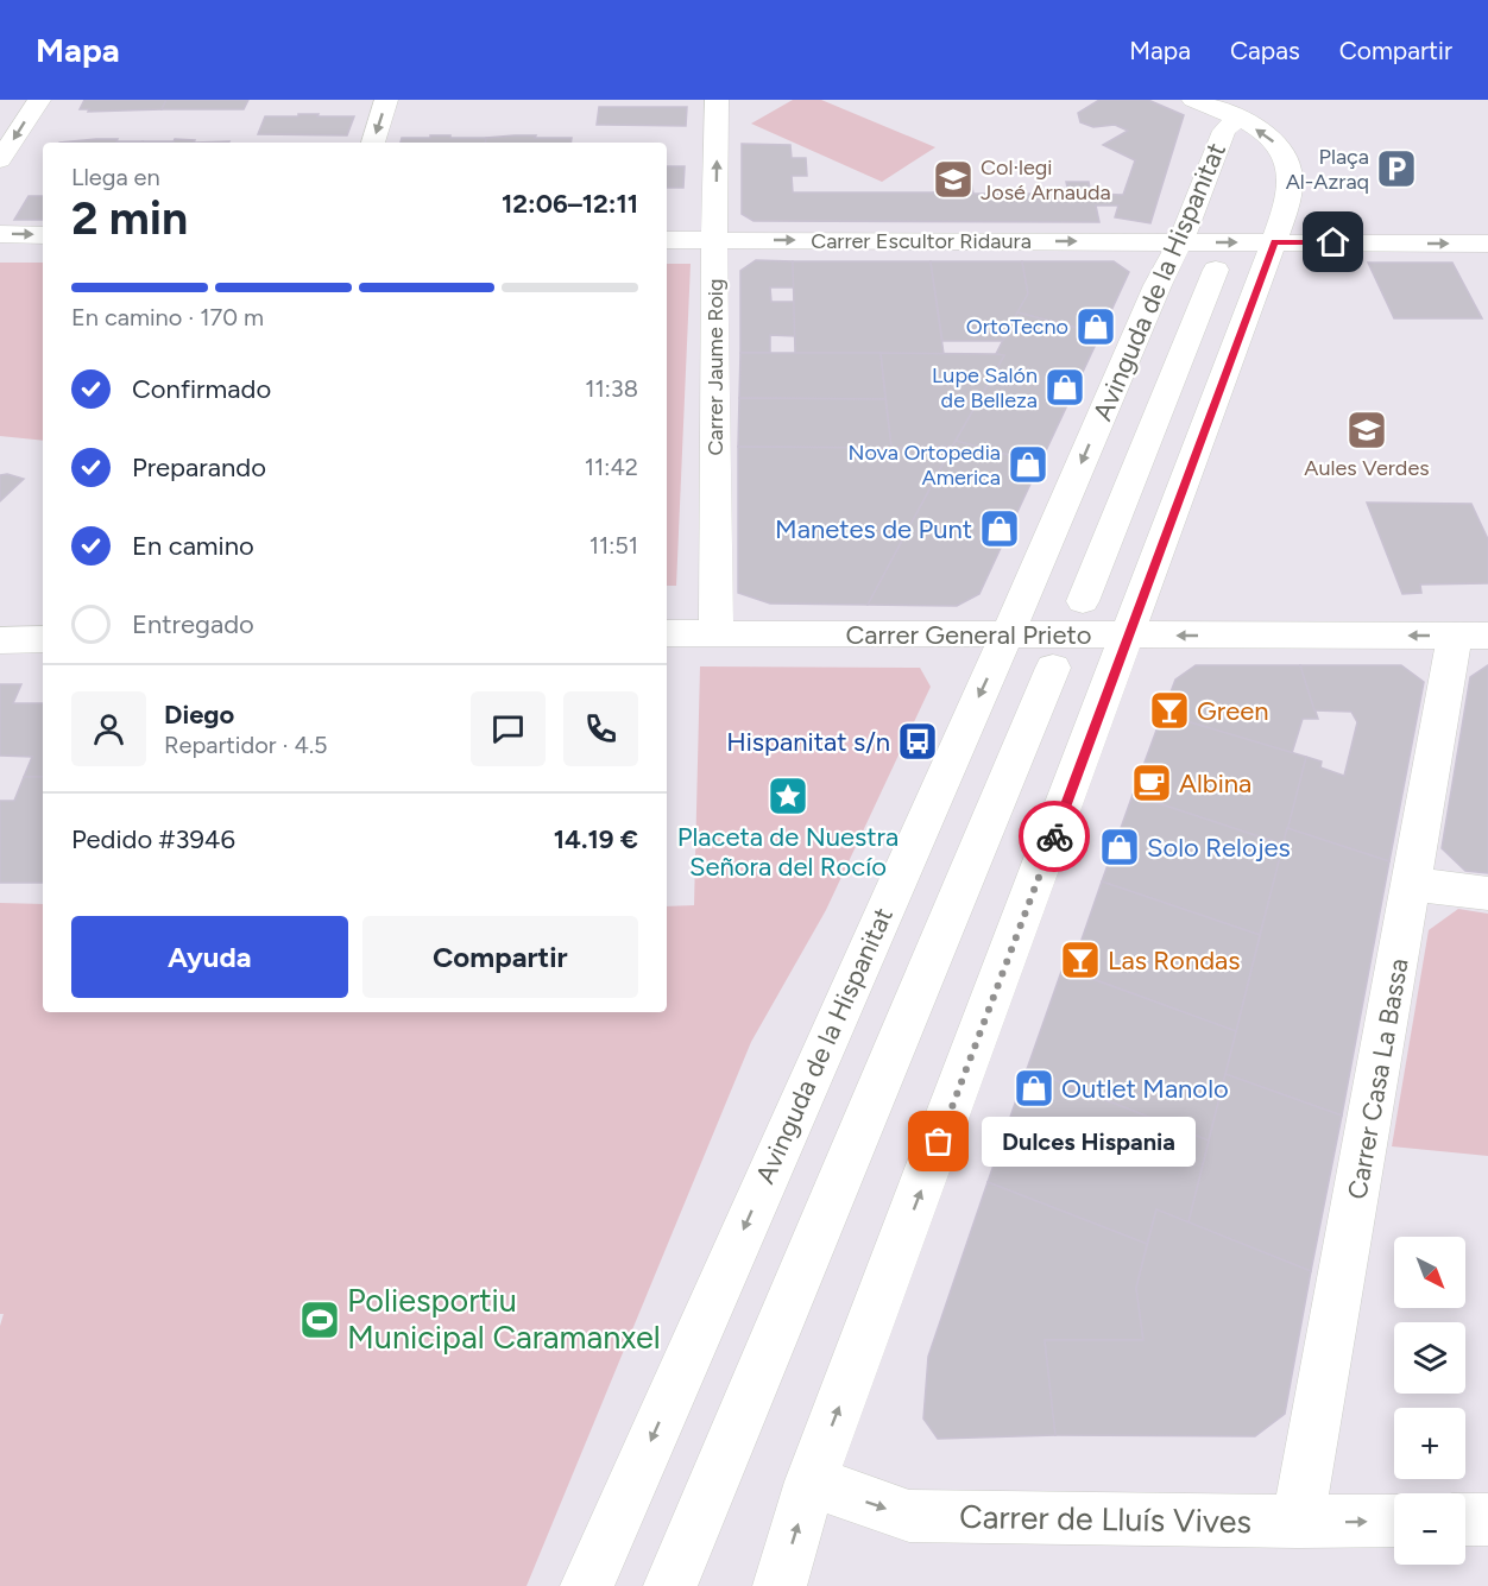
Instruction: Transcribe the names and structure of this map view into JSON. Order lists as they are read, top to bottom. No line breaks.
{"streets":{"street":["Carrer Escultor Ridaura","Avinguda de la Hispanitat","Carrer Jaume Roig","Carrer General Prieto","Carrer Casa La Bassa","Carrer de Lluís Vives"]},"crossings":[["Carrer Escultor Ridaura","Avinguda de la Hispanitat"],["Carrer Escultor Ridaura","Carrer Jaume Roig"],["Avinguda de la Hispanitat","Carrer General Prieto"],["Avinguda de la Hispanitat","Carrer de Lluís Vives"],["Carrer Jaume Roig","Carrer General Prieto"],["Carrer General Prieto","Carrer Casa La Bassa"],["Carrer Casa La Bassa","Carrer de Lluís Vives"]],"one_way":["Carrer Escultor Ridaura","Carrer General Prieto","Carrer de Lluís Vives"],"places":{"parking":["Plaça Al-Azraq"],"school or university":["Col·legi José Arnauda","Aules Verdes"],"shop":["OrtoTecno","Lupe Salón de Belleza","Nova Ortopedia America","Manetes de Punt","Solo Relojes","Outlet Manolo"],"bar":["Green","Las Rondas"],"bus stop":["Hispanitat s/n"],"cafe":["Albina"],"place":["Placeta de Nuestra Señora del Rocío"],"other":["Dulces Hispania"],"sports":["Poliesportiu Municipal Caramanxel"]},"north":"bottom right","page":{"header":"Mapa","nav":["Mapa","Capas","Compartir"],"heading":["2 min","Llega en","12:06–12:11"],"panel":["Diego","Repartidor · 4.5","Pedido #3946","14.19 €"],"bar":"En camino · 170 m","list":[["Confirmado","11:38"],["Preparando","11:42"],["En camino","11:51"],"Entregado"],"buttons":["Ayuda","Compartir"],"bubble":"Dulces Hispania","map_buttons":["+","−"]}}
